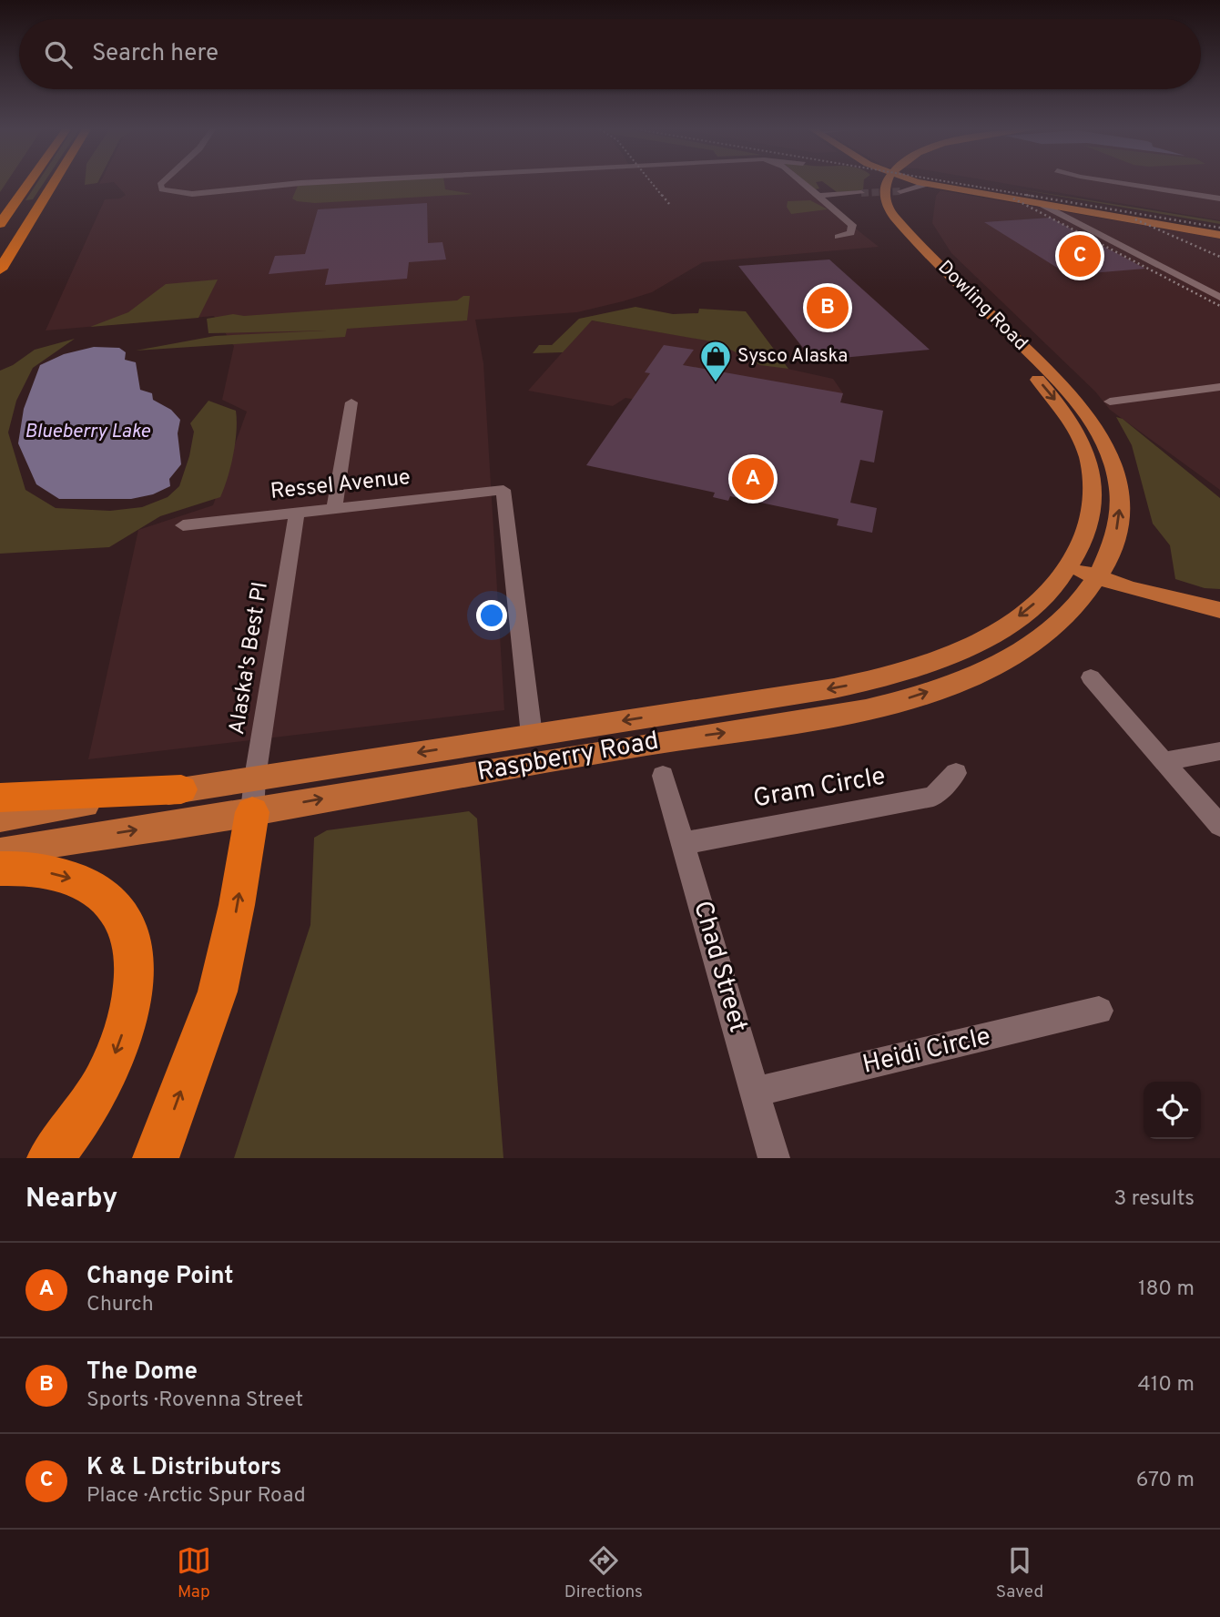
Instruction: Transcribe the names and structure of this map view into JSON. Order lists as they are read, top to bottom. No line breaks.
{"streets":{"main road":["Dowling Road","Raspberry Road"],"street":["Ressel Avenue","Alaska's Best PI","Gram Circle","Chad Street","Heidi Circle"]},"crossings":[["Dowling Road","Raspberry Road"],["Ressel Avenue","Alaska's Best PI"],["Ressel Avenue","Raspberry Road"],["Alaska's Best PI","Raspberry Road"],["Gram Circle","Chad Street"],["Chad Street","Heidi Circle"]],"water":["Blueberry Lake"],"places":{"shop":["Sysco Alaska"]},"page":{"search":"Search here","pins":["C","B","A"],"heading":["Nearby","3 results"],"list":[{"mark":"A","name":"Change Point","note":"Church","value":"180 m"},{"mark":"B","name":"The Dome","note":"Sports · Rovenna Street","value":"410 m"},{"mark":"C","name":"K & L Distributors","note":"Place · Arctic Spur Road","value":"670 m"}],"nav":["Map","Directions","Saved"]}}
